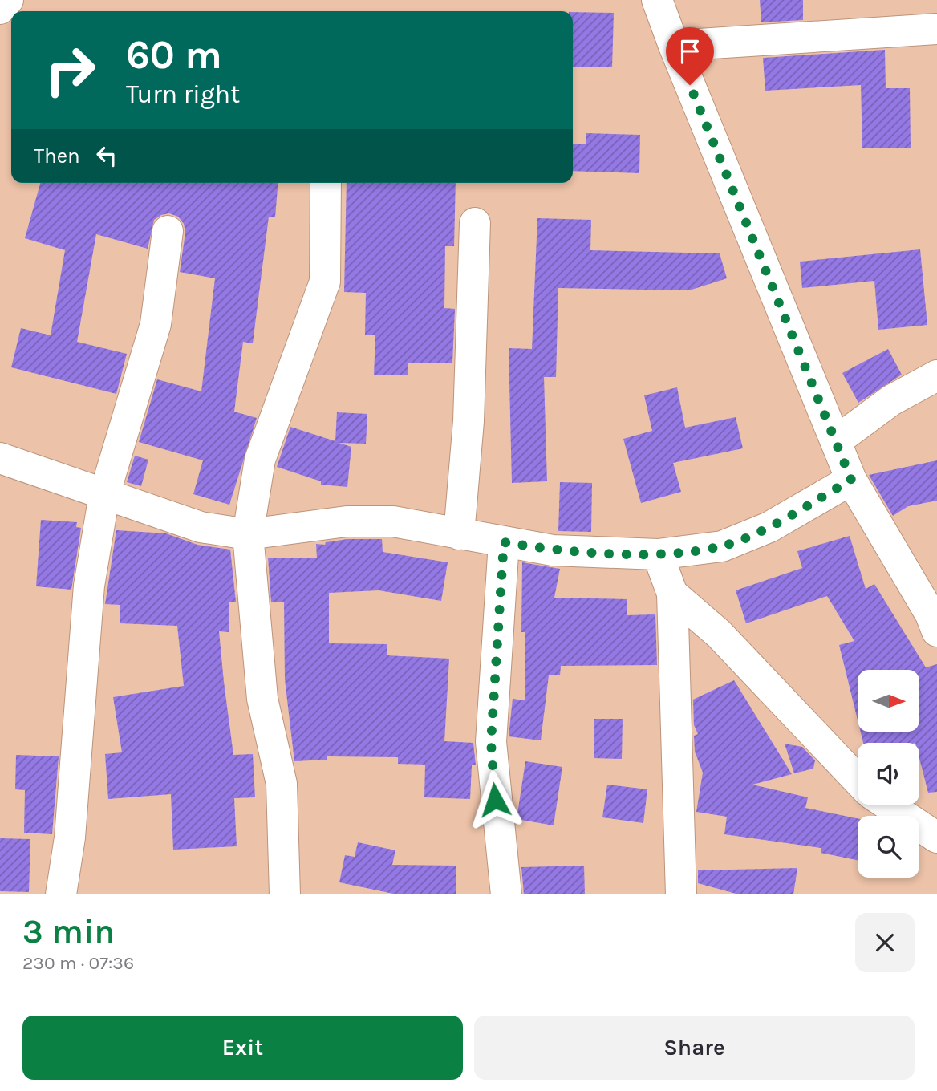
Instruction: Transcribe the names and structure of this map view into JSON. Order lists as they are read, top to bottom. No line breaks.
{"north":"right","page":{"turn":["60 m","Turn right"],"then":"Then","heading":["3 min","230 m · 07:36"],"buttons":["Exit","Share"]}}
